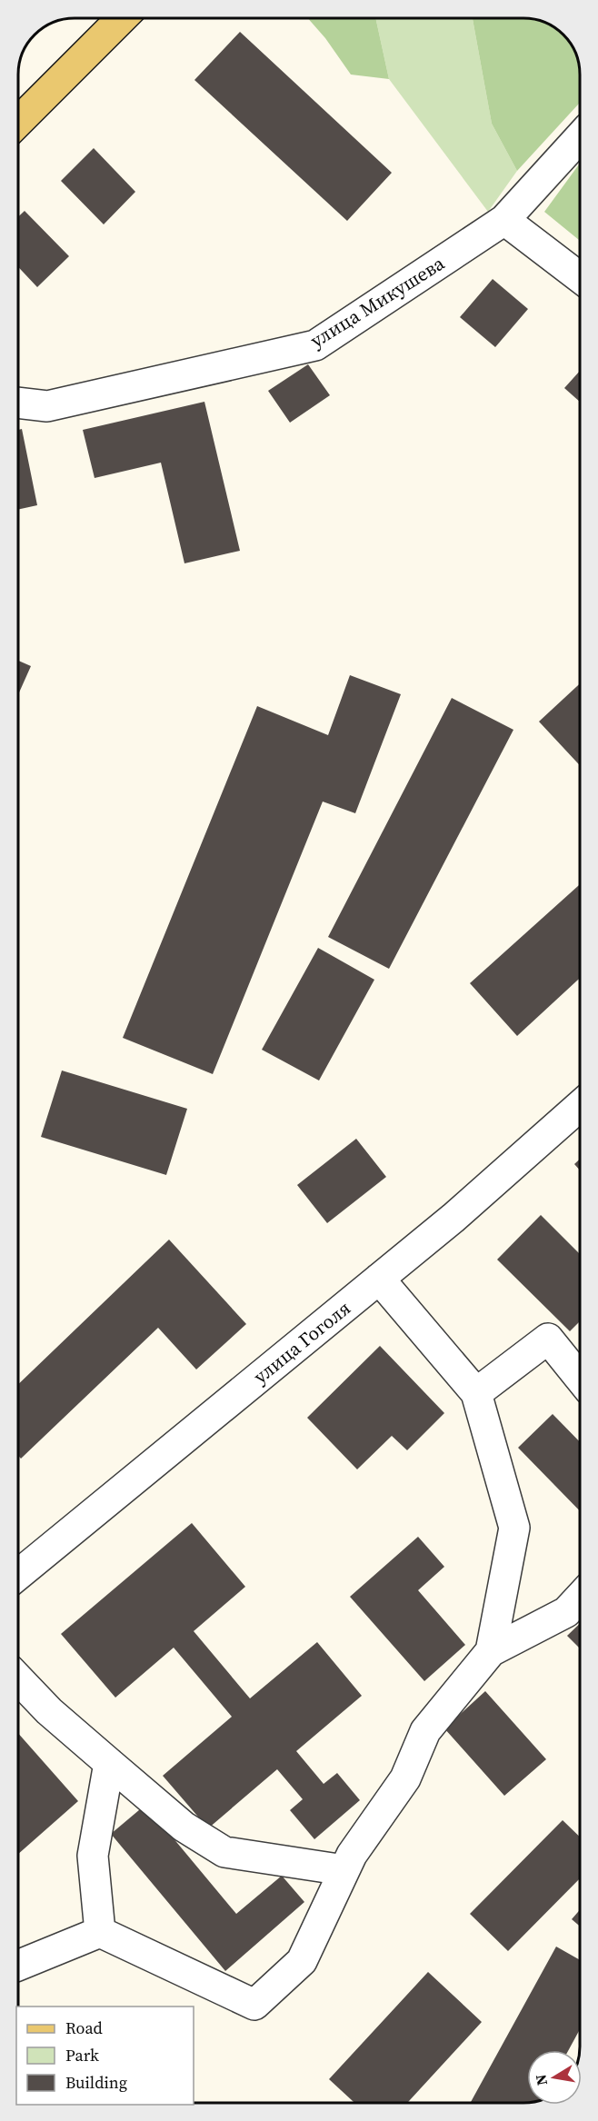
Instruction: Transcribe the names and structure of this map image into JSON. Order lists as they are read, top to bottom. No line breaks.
{"streets":{"street":["улица Микушева","улица Гоголя"]},"legend":["Road","Park","Building"],"north":"left"}
